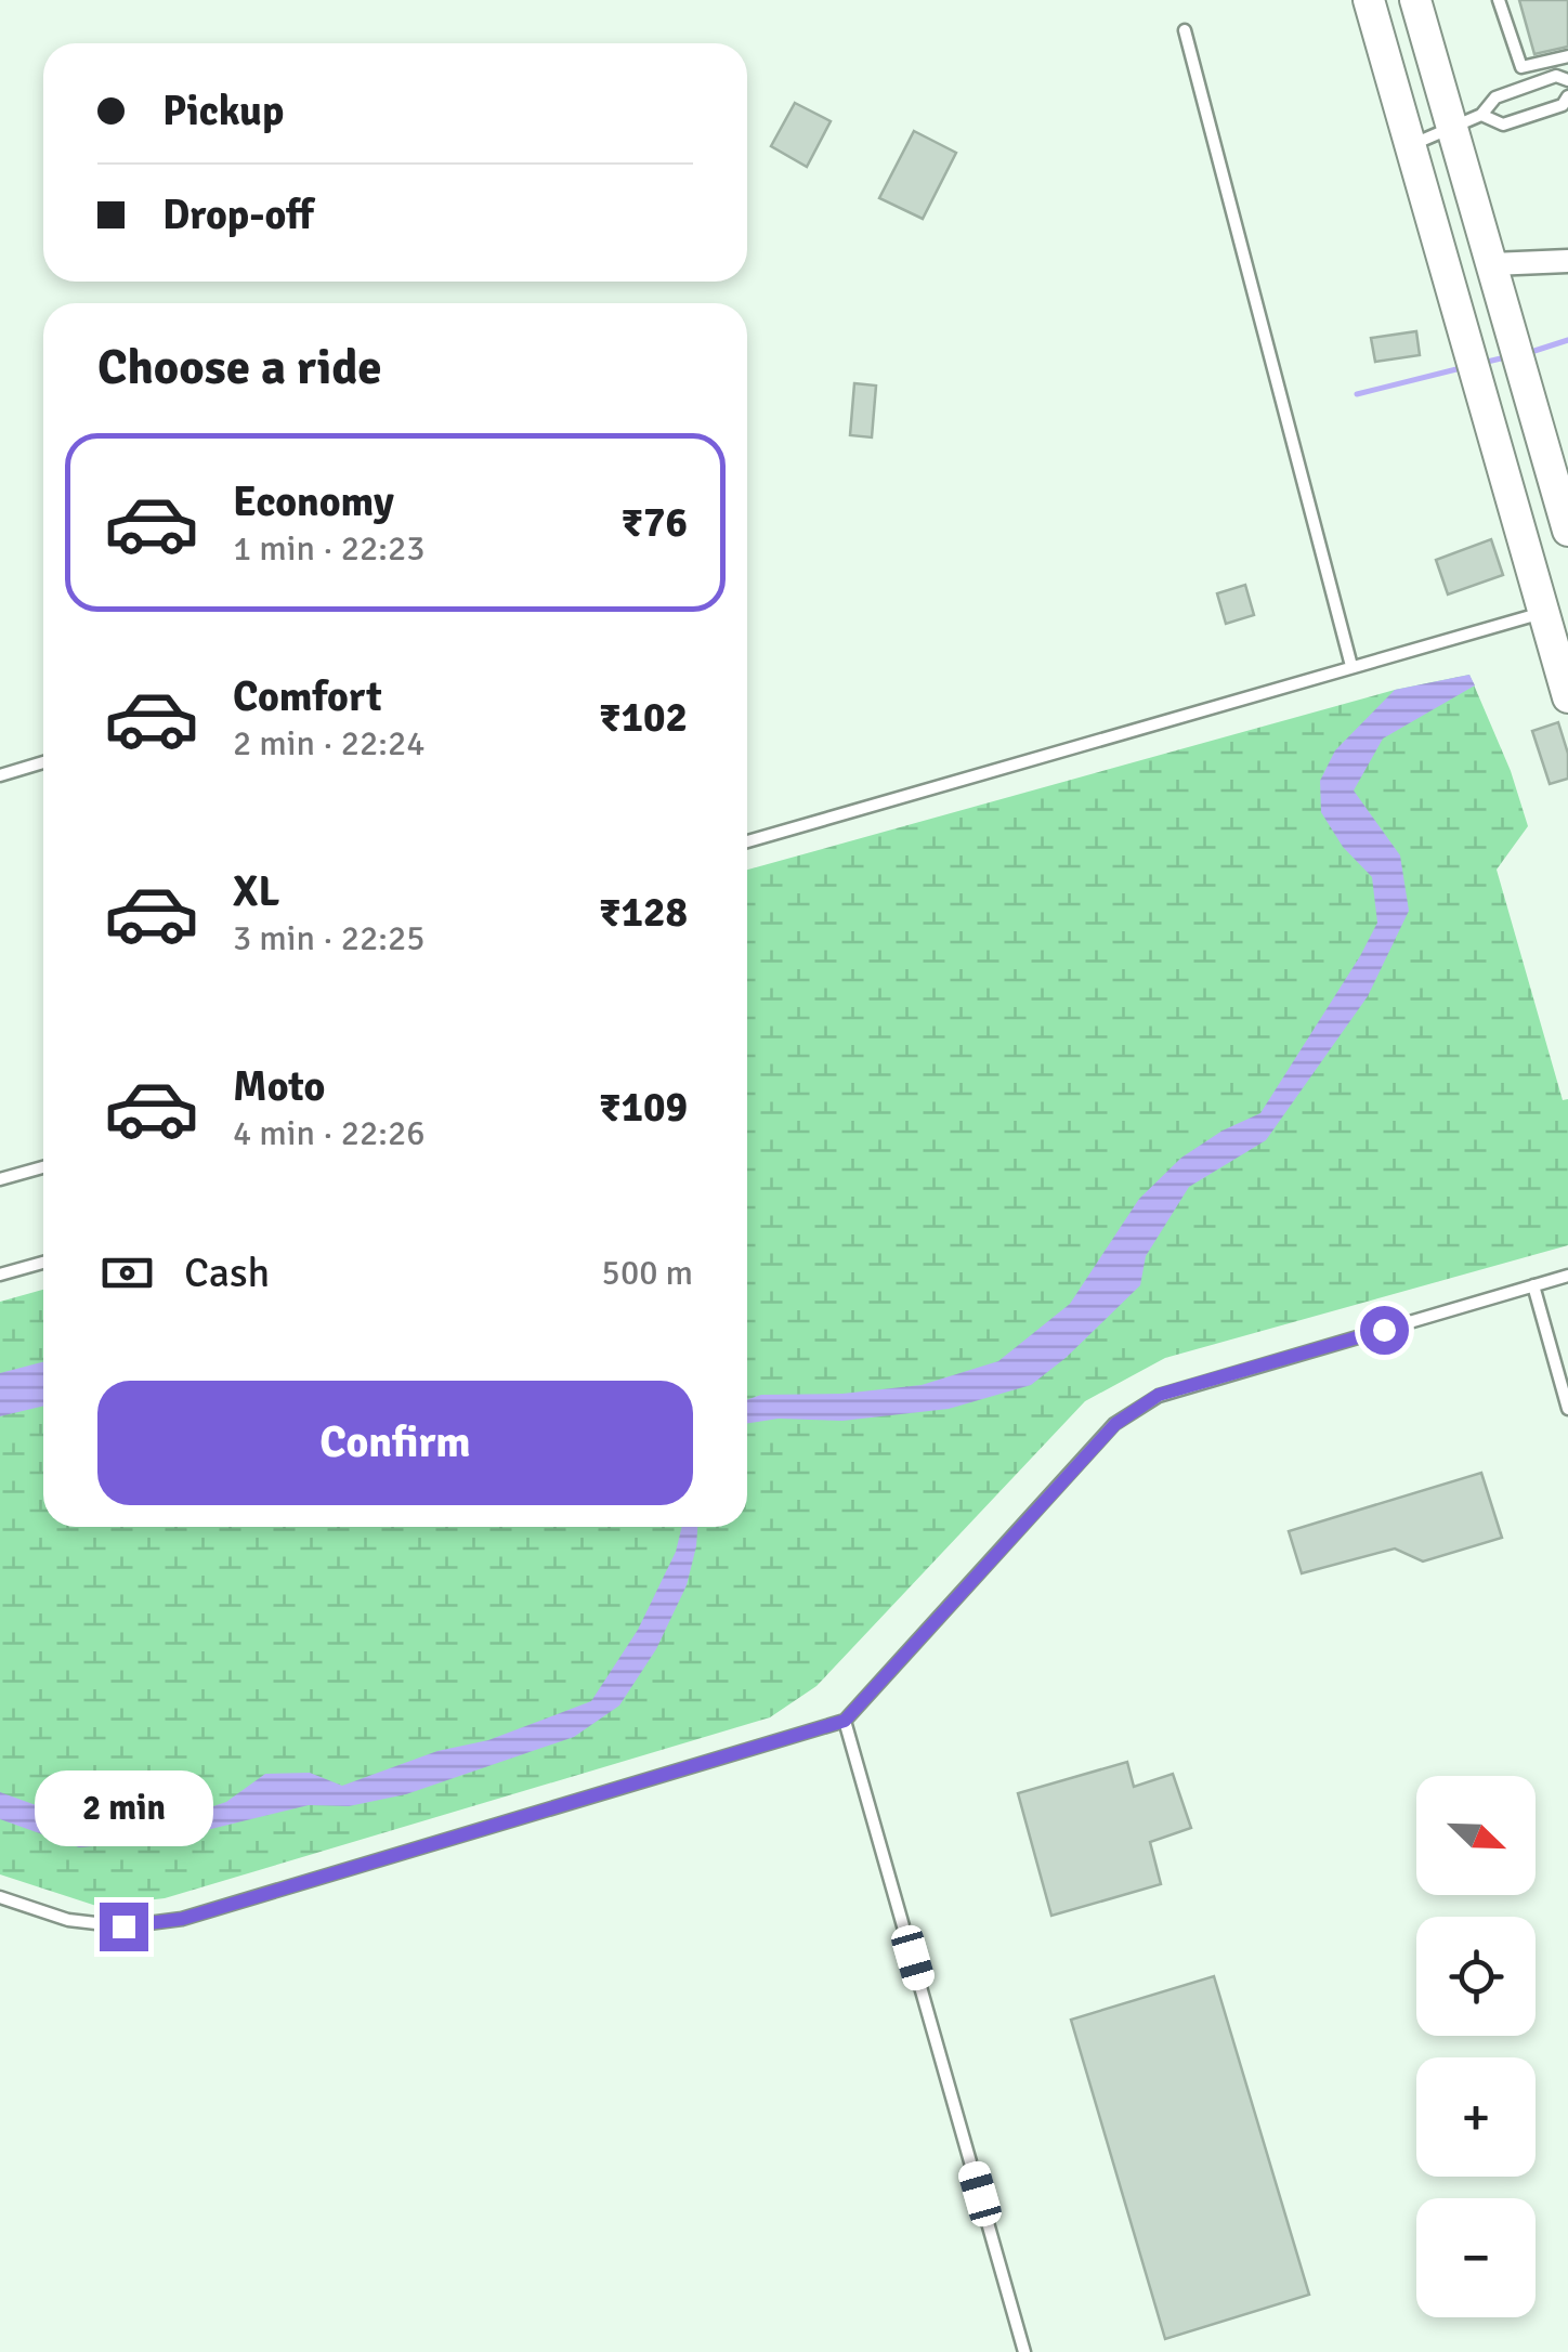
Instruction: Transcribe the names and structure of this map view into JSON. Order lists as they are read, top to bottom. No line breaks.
{"north":"bottom right","page":{"banner":["Pickup","Drop-off"],"heading":"Choose a ride","list":[{"name":"Economy","note":"1 min · 22:23","value":"₹76"},{"name":"Comfort","note":"2 min · 22:24","value":"₹102"},{"name":"XL","note":"3 min · 22:25","value":"₹128"},{"name":"Moto","note":"4 min · 22:26","value":"₹109"}],"pay":["Cash","500 m"],"buttons":"Confirm","bubble":"2 min","map_buttons":["+","−"]}}
